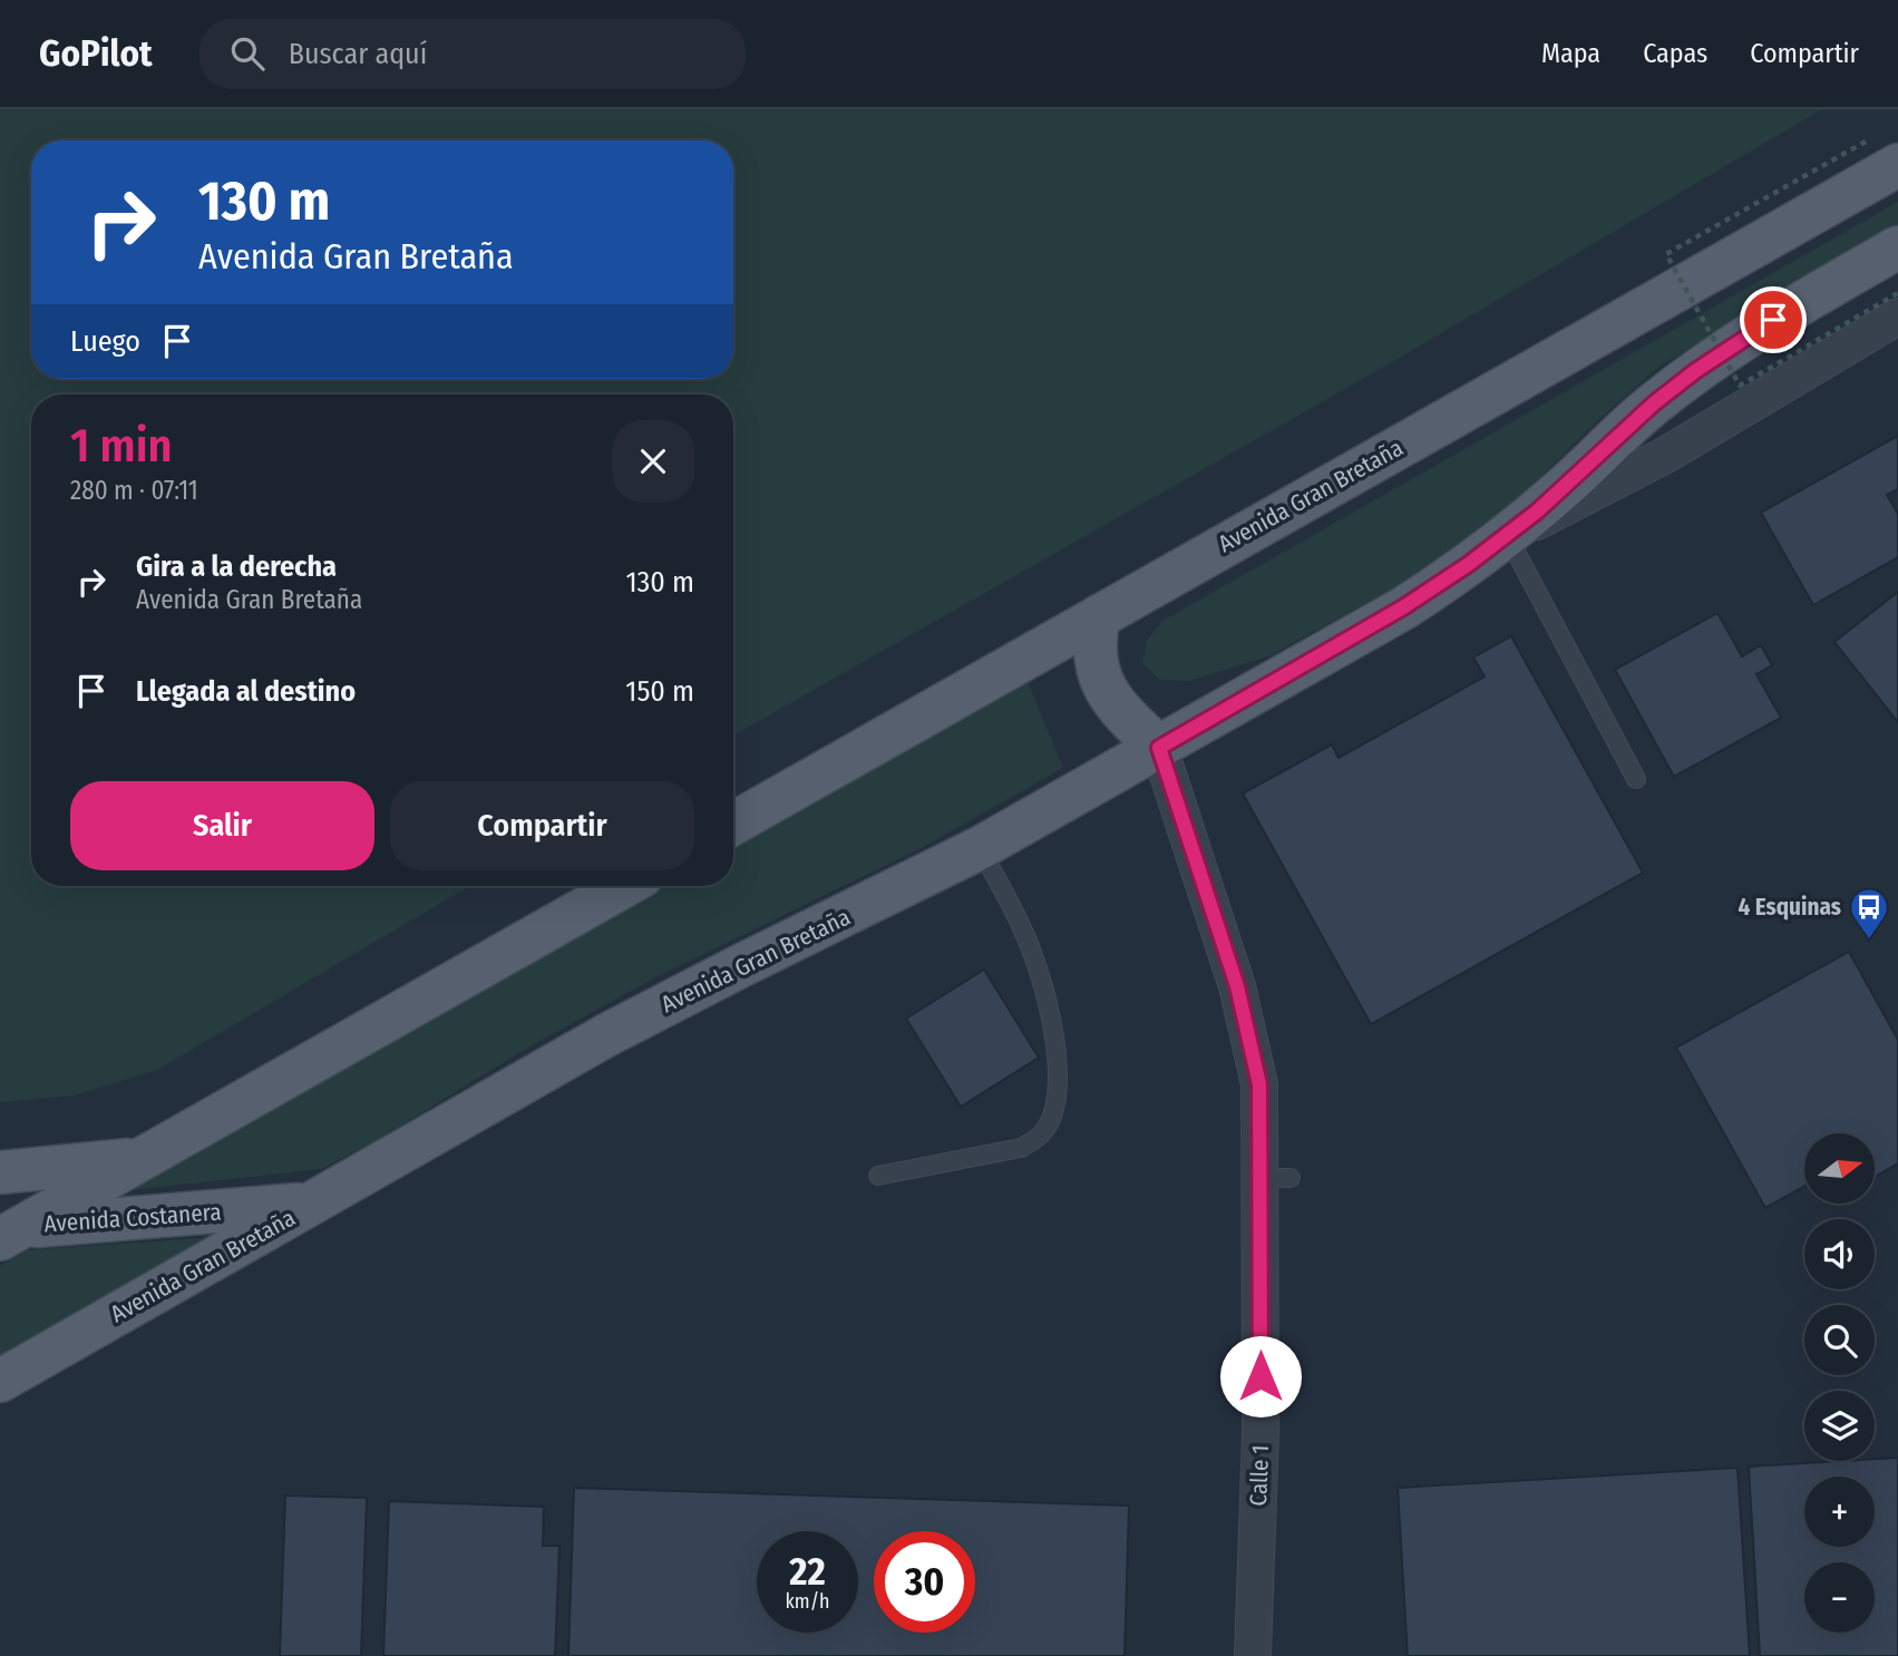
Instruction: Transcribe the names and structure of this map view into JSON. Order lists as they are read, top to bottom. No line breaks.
{"streets":{"main road":["Avenida Gran Bretaña","Avenida Costanera"],"street":["Calle 1"]},"crossings":[["Avenida Gran Bretaña","Avenida Costanera"],["Avenida Gran Bretaña","Calle 1"]],"places":{"bus stop":["4 Esquinas"]},"north":"right","page":{"header":"GoPilot","search":"Buscar aquí","nav":["Mapa","Capas","Compartir"],"turn":["130 m","Avenida Gran Bretaña"],"then":"Luego","heading":["1 min","280 m · 07:11"],"list":[{"name":"Gira a la derecha","note":"Avenida Gran Bretaña","value":"130 m"},{"name":"Llegada al destino","value":"150 m"}],"buttons":["Salir","Compartir"],"map_buttons":["+","−"],"speed":"22 km/h","limit":"30"}}
